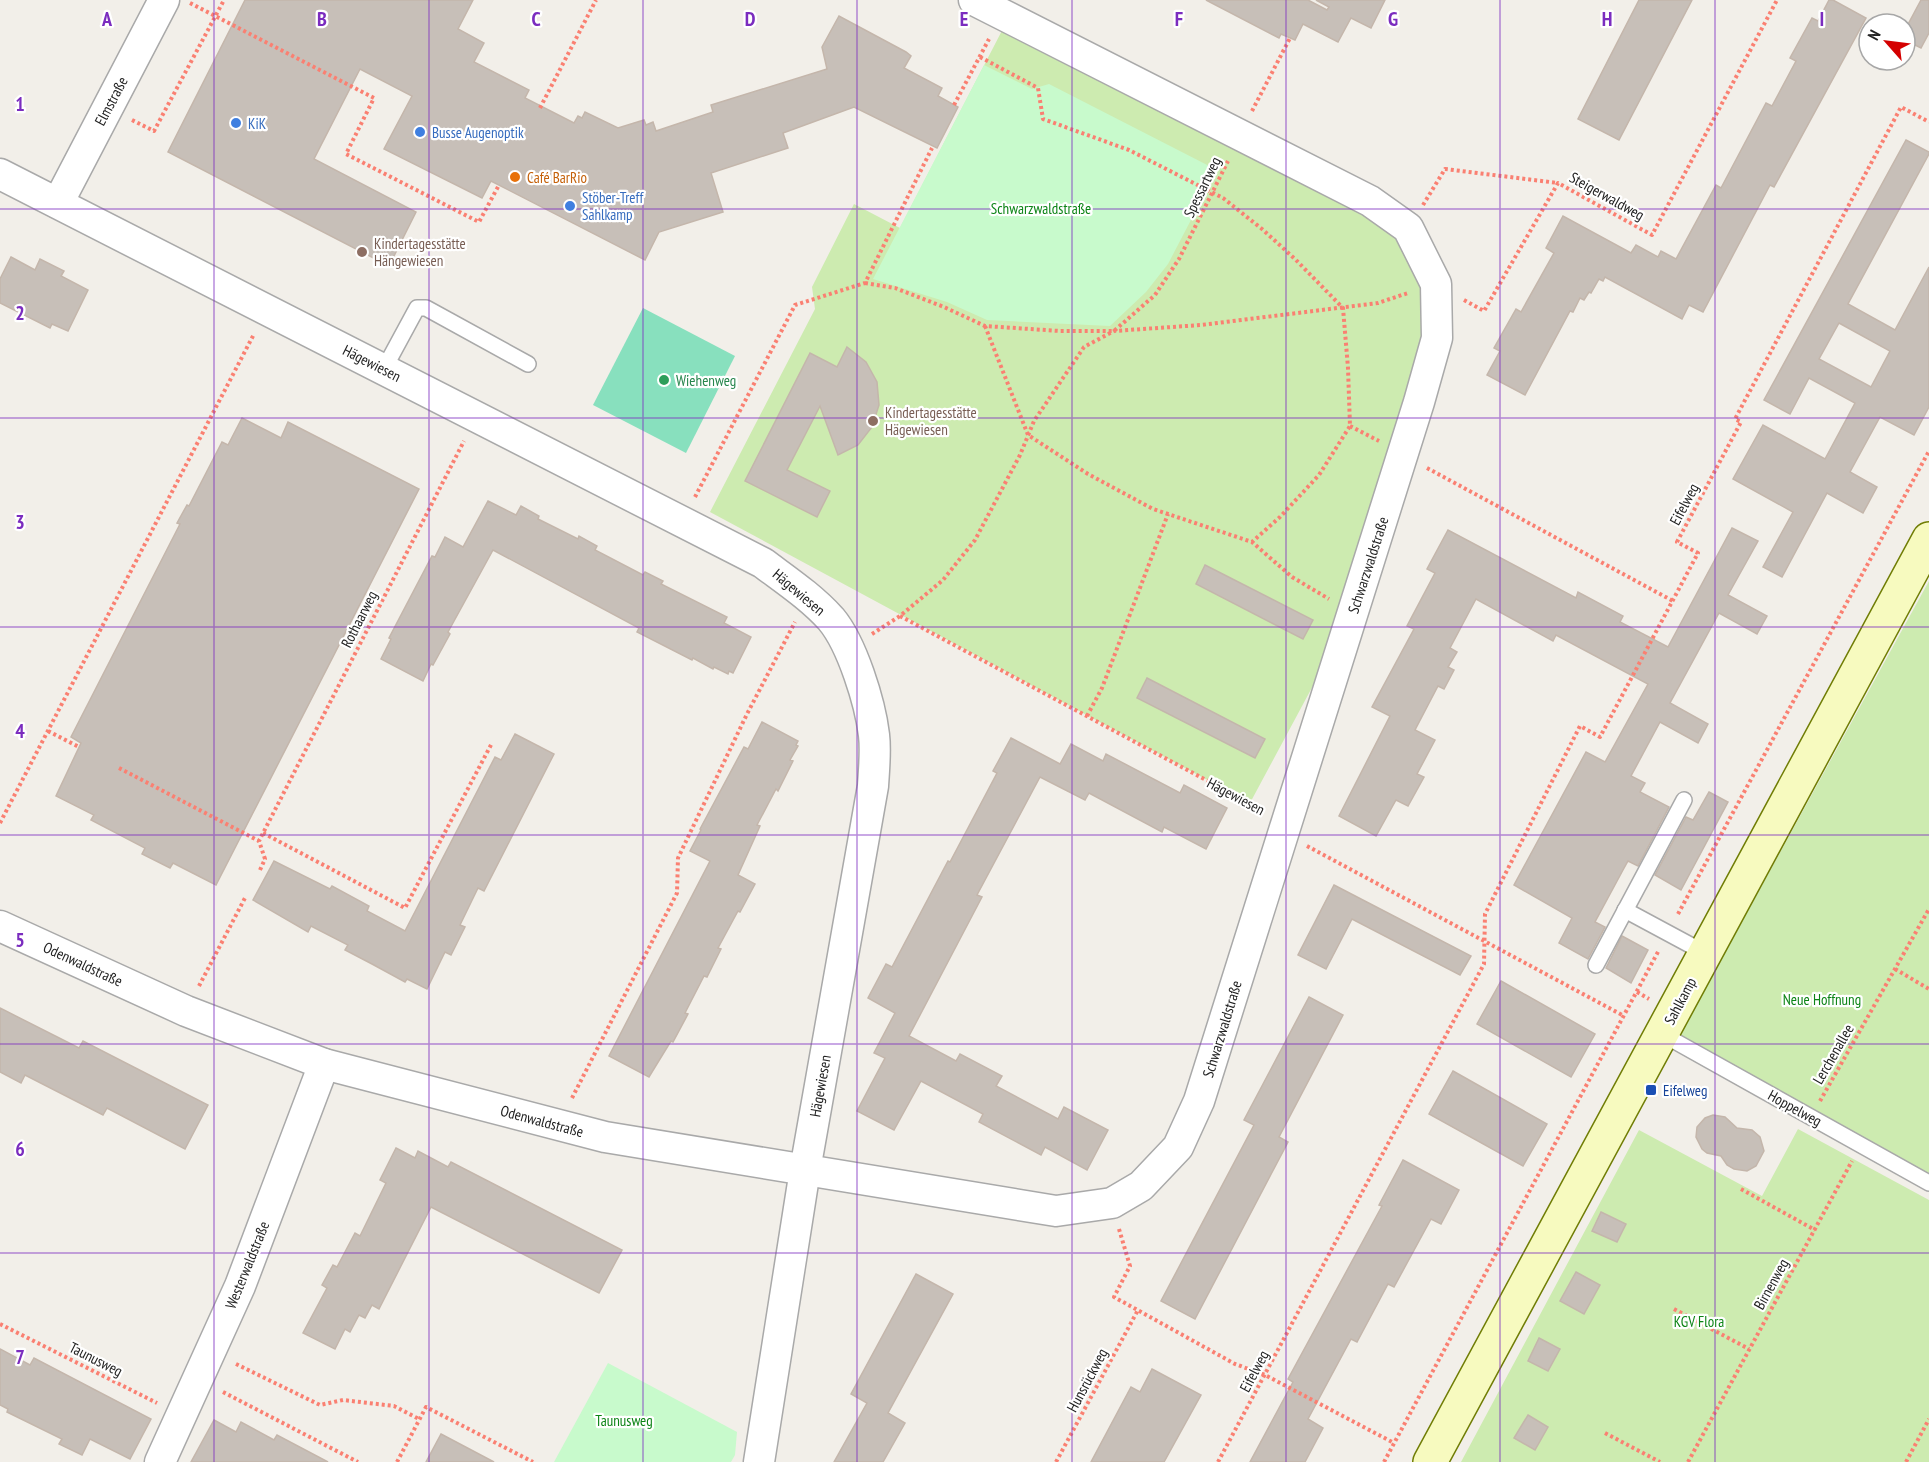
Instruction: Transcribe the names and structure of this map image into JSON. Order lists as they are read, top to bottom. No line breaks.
{"streets":{"street":["Elmstraße","Hägewiesen","Schwarzwaldstraße","Odenwaldstraße","Sahlkamp","Westerwaldstraße"],"lane":["Hoppelweg"],"path":["Spessartweg","Steigerwaldweg","Eifelweg","Rothaarweg","Lerchenallee","Birnenweg","Taunusweg","Hunsrückweg"]},"crossings":[["Elmstraße","Hägewiesen"],["Spessartweg","Schwarzwaldstraße"],["Steigerwaldweg","Schwarzwaldstraße"],["Hägewiesen","Schwarzwaldstraße"],["Hägewiesen","Rothaarweg"],["Hägewiesen","Odenwaldstraße"],["Schwarzwaldstraße","Odenwaldstraße"],["Odenwaldstraße","Westerwaldstraße"],["Sahlkamp","Hoppelweg"],["Lerchenallee","Hoppelweg"],["Hoppelweg","Birnenweg"],["Westerwaldstraße","Taunusweg"]],"parks":["Schwarzwaldstraße","Neue Hoffnung","KGV Flora","Taunusweg"],"places":{"other":["KiK","Busse Augenoptik","Café BarRio","Stöber-Treff Sahlkamp","Kindertagesstätte Hängewiesen","Wiehenweg","Kindertagesstätte Hägewiesen"],"transit":["Eifelweg"]},"north":"top left","grid":{"columns":["A","B","C","D","E","F","G","H","I"],"rows":["1","2","3","4","5","6","7"]}}
